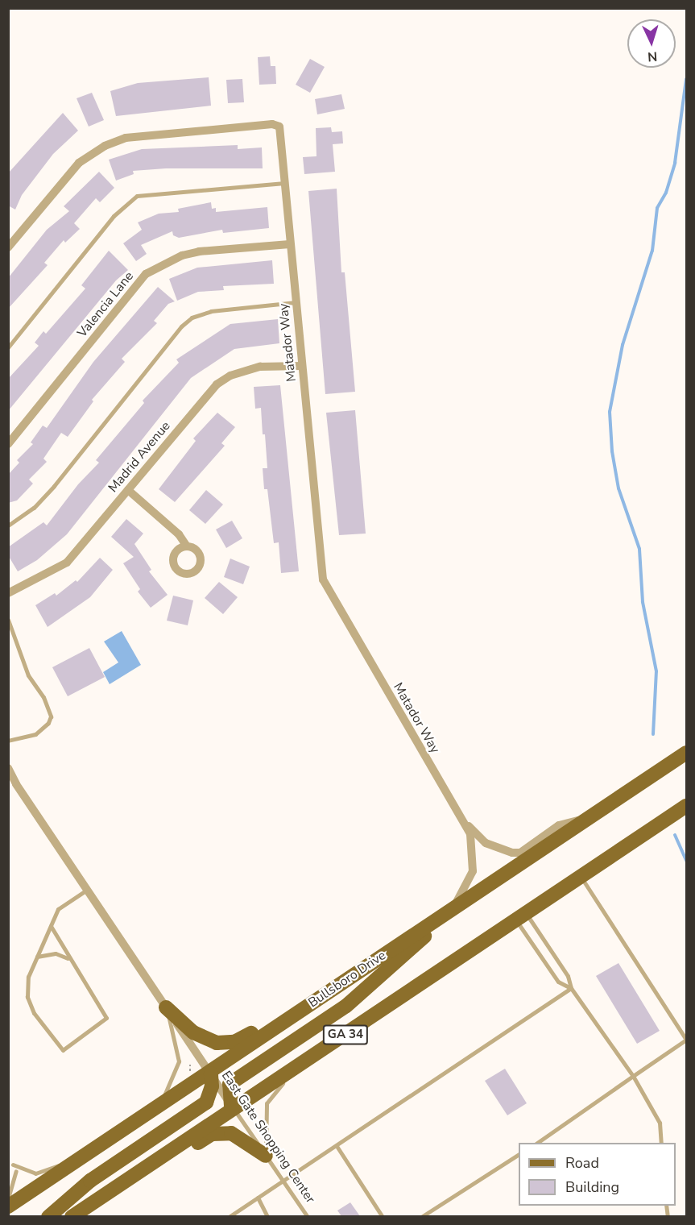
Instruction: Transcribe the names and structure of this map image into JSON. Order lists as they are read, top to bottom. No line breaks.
{"streets":{"main road":["Bullsboro Drive","GA 34"],"street":["Valencia Lane","Matador Way","Madrid Avenue","East Gate Shopping Center"]},"crossings":[["Valencia Lane","Matador Way"],["Matador Way","Madrid Avenue"],["Matador Way","Bullsboro Drive"],["Bullsboro Drive","East Gate Shopping Center"],["GA 34","East Gate Shopping Center"]],"legend":["Road","Building"],"north":"bottom"}
